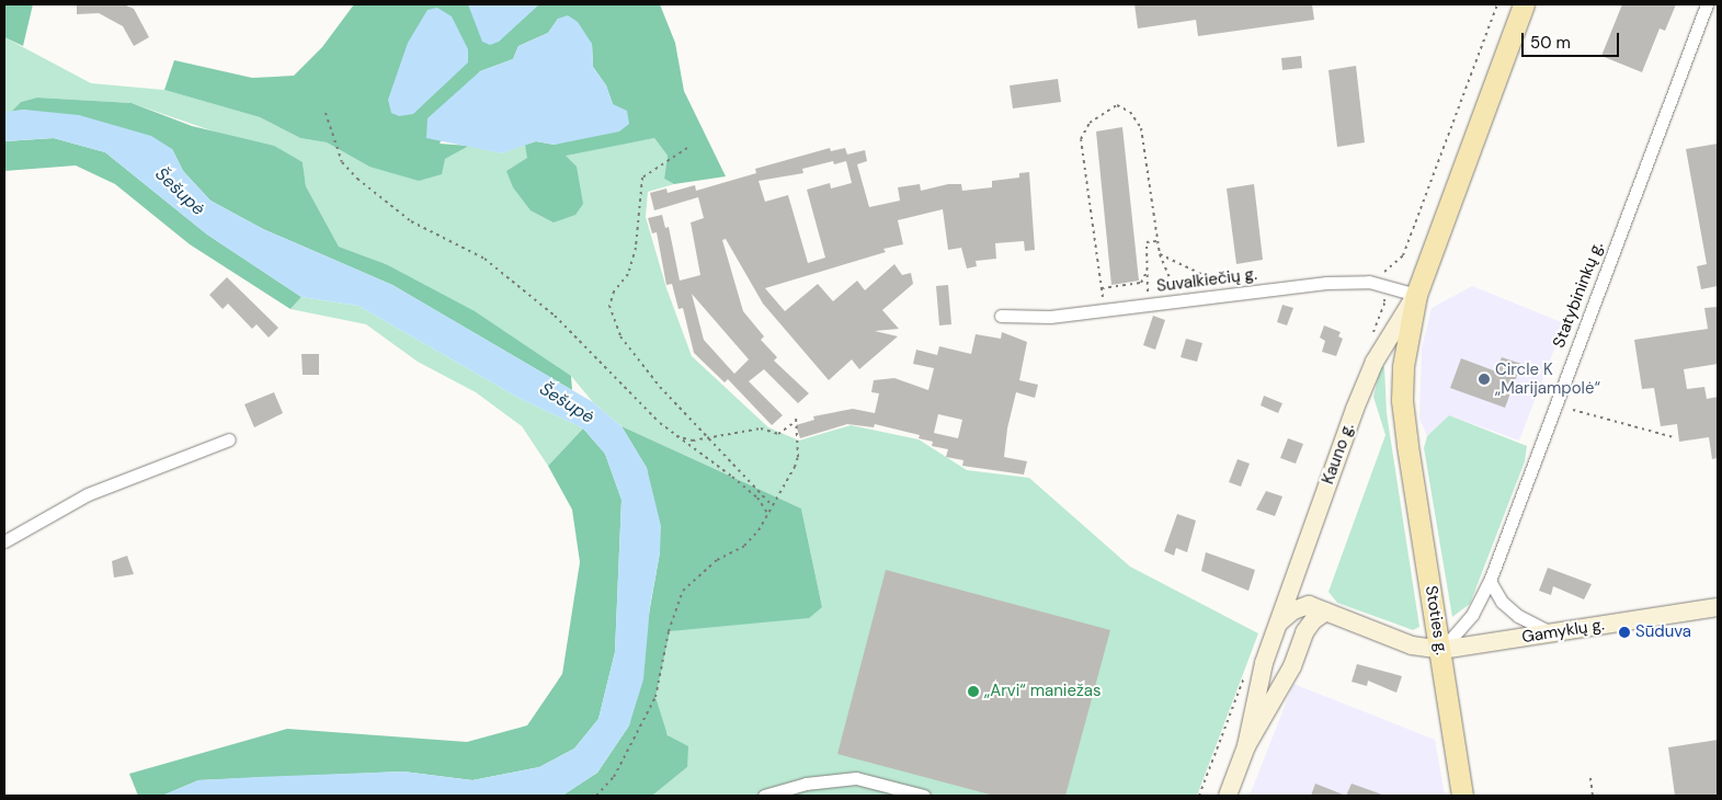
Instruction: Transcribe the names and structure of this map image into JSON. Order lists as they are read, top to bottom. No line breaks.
{"streets":{"main road":["Kauno g.","Stoties g.","Gamyklų g."],"street":["Suvalkiečių g.","Statybininkų g."]},"crossings":[["Suvalkiečių g.","Kauno g."],["Statybininkų g.","Stoties g."],["Statybininkų g.","Gamyklų g."],["Kauno g.","Stoties g."],["Stoties g.","Gamyklų g."]],"water":["Šešupė"],"places":["Circle K „Marijampolė“","Sūduva","„Arvi“ maniežas"],"scale_bar":"50 m"}
